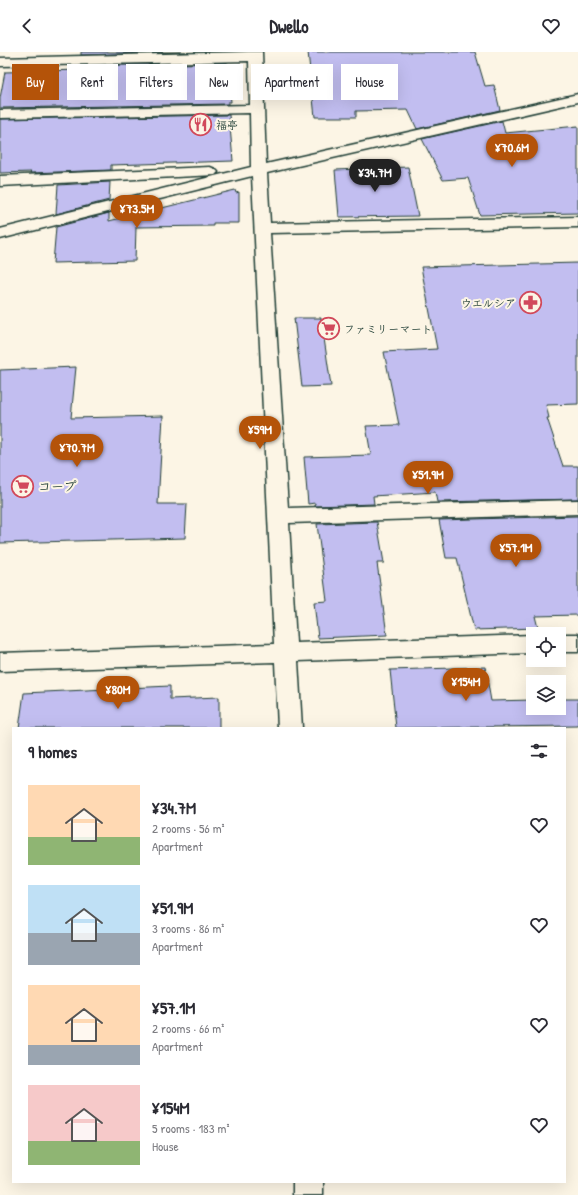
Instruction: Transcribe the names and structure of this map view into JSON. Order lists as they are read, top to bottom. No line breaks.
{"places":{"restaurant":["福亭"],"pharmacy":["ウエルシア"],"supermarket":["ファミリーマート","コープ"]},"page":{"header":"Dwello","chip":["Buy","Rent","Filters","New","Apartment","House"],"price":["¥70.6M","¥34.7M","¥73.5M","¥59M","¥70.7M","¥51.9M","¥57.1M","¥154M","¥80M"],"heading":"9 homes","list":[{"name":"¥34.7M","note":"2 rooms · 56 m² · Apartment"},{"name":"¥51.9M","note":"3 rooms · 86 m² · Apartment"},{"name":"¥57.1M","note":"2 rooms · 66 m² · Apartment"},{"name":"¥154M","note":"5 rooms · 183 m² · House"}]}}
